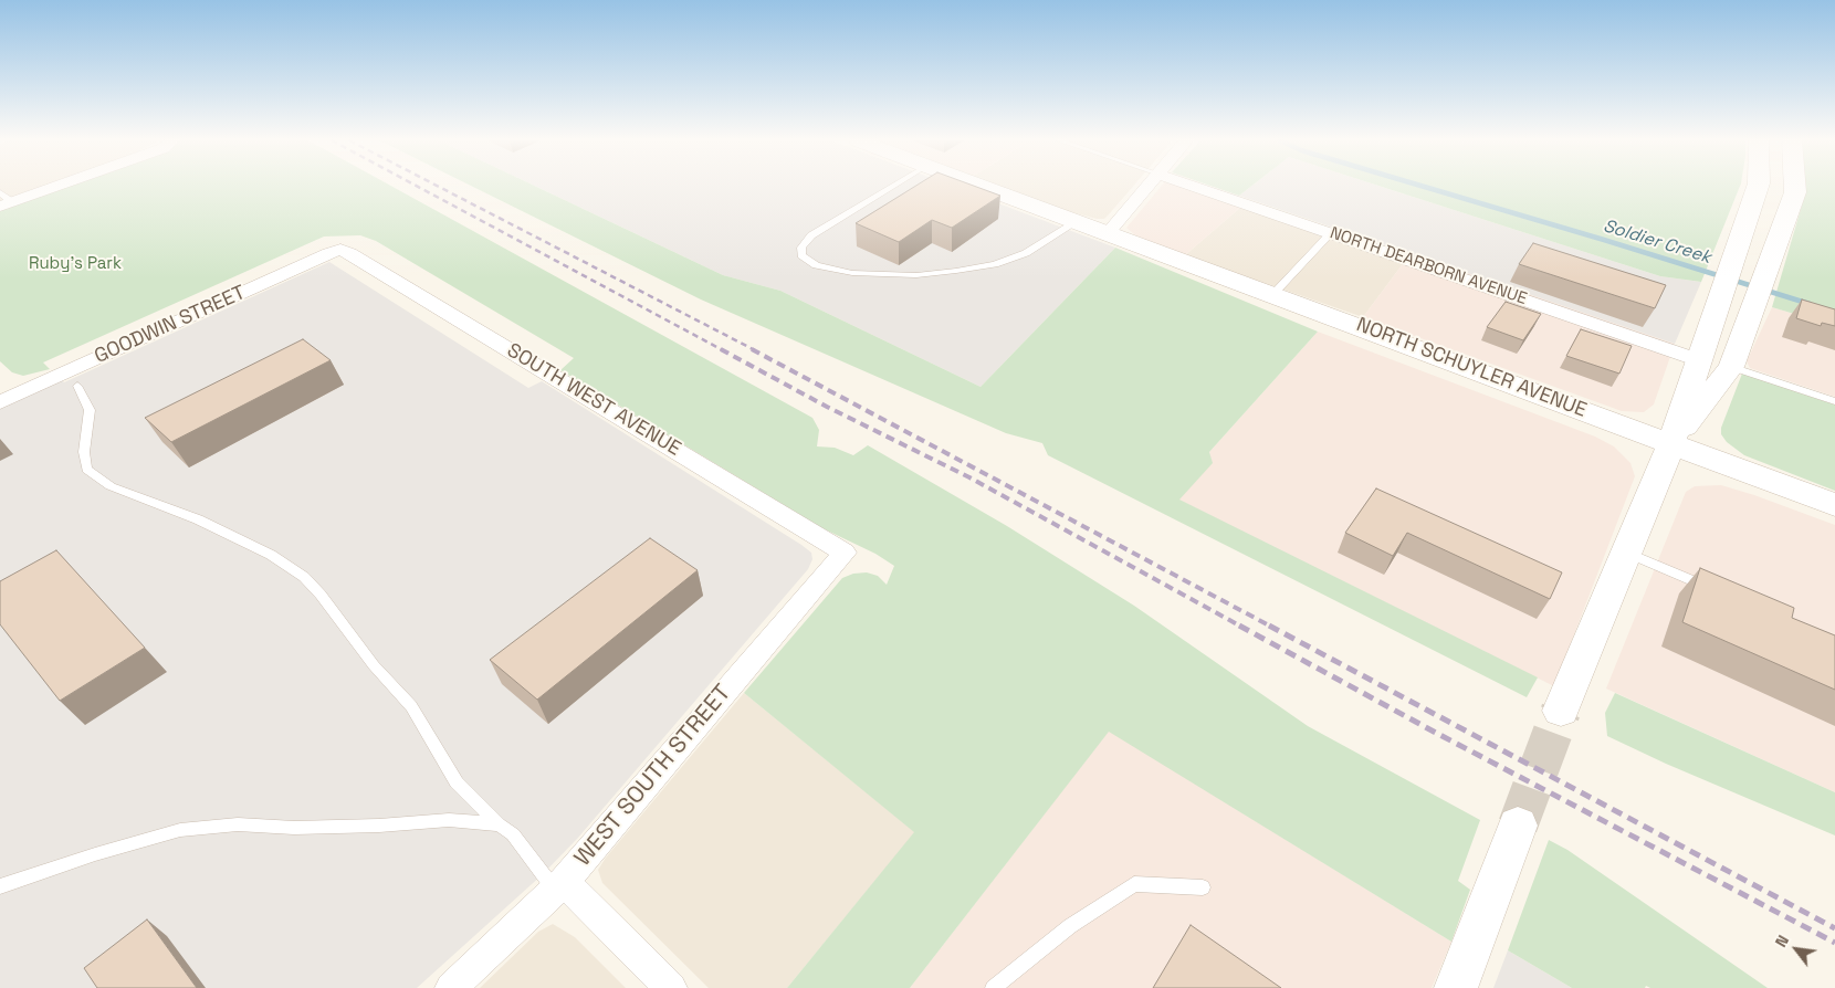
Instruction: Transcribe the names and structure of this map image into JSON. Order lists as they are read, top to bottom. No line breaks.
{"streets":{"main road":["NORTH SCHUYLER AVENUE"],"street":["NORTH DEARBORN AVENUE","GOODWIN STREET","SOUTH WEST AVENUE","WEST SOUTH STREET"]},"crossings":[["GOODWIN STREET","SOUTH WEST AVENUE"],["SOUTH WEST AVENUE","WEST SOUTH STREET"]],"water":["Soldier Creek"],"parks":["Ruby's Park"],"north":"top left"}
